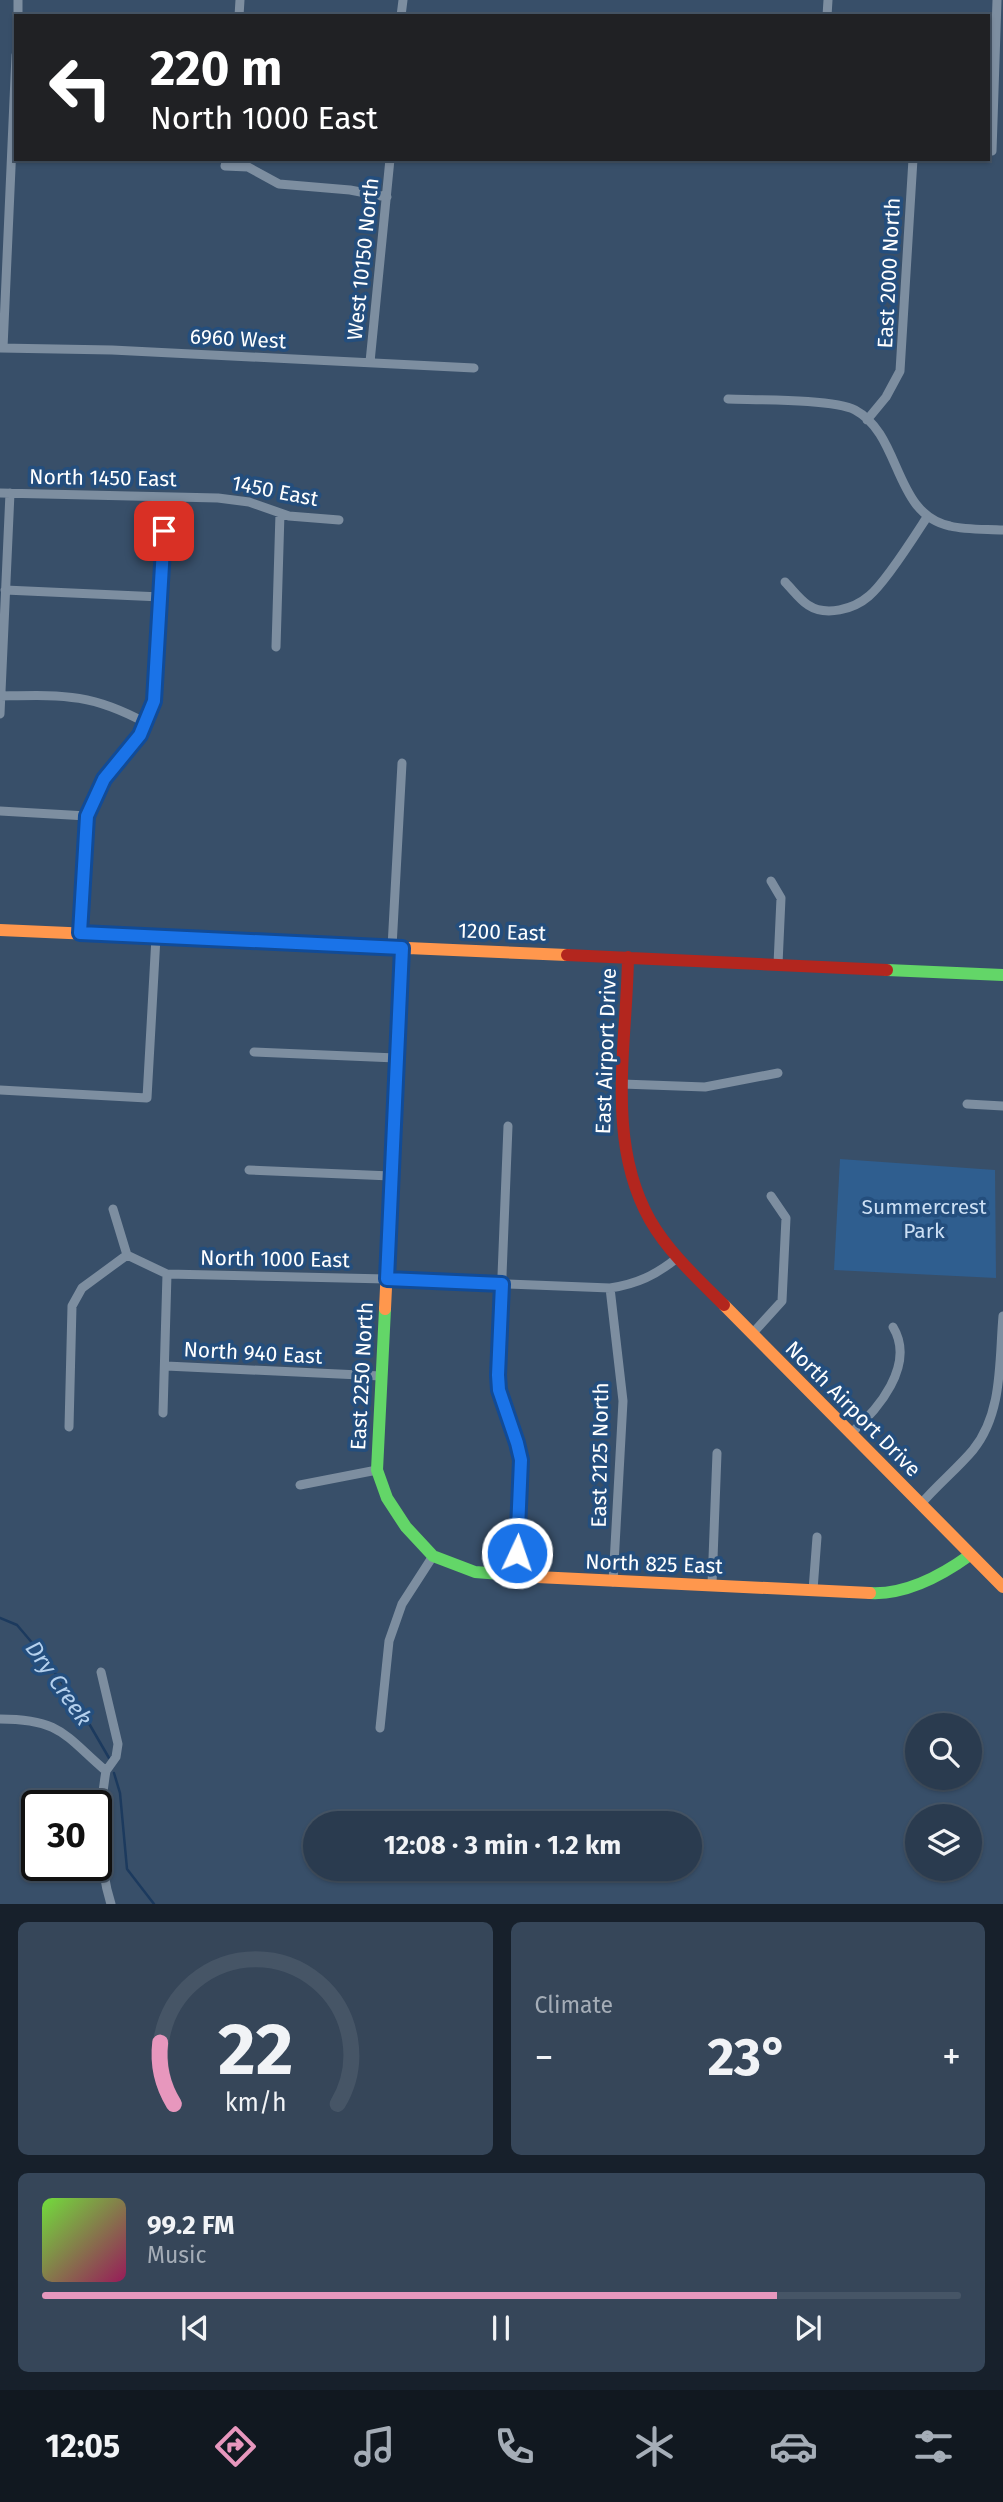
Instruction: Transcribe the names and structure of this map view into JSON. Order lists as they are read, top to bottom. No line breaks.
{"streets":{"street":["West 10150 North","East 2000 North","6960 West","North 1450 East","1450 East","1200 East","East Airport Drive","North 1000 East","North 940 East","East 2250 North","North Airport Drive","East 2125 North","North 825 East"]},"crossings":[["West 10150 North","6960 West"],["North 1450 East","1450 East"],["1200 East","East Airport Drive"],["1200 East","East 2250 North"],["East Airport Drive","North 1000 East"],["East Airport Drive","North Airport Drive"],["North 1000 East","East 2250 North"],["North 1000 East","North Airport Drive"],["North 1000 East","East 2125 North"],["North 940 East","East 2250 North"],["East 2250 North","North 825 East"],["North Airport Drive","North 825 East"],["East 2125 North","North 825 East"]],"water":["Dry Creek"],"parks":["Summercrest Park"],"page":{"turn":["220 m","North 1000 East"],"limit":"30","trip":"12:08 · 3 min · 1.2 km","tile":"Climate","heat":["−","23°","+"],"song":["99.2 FM","Music"],"tabs":"12:05","gauge":["22","km/h"]}}
